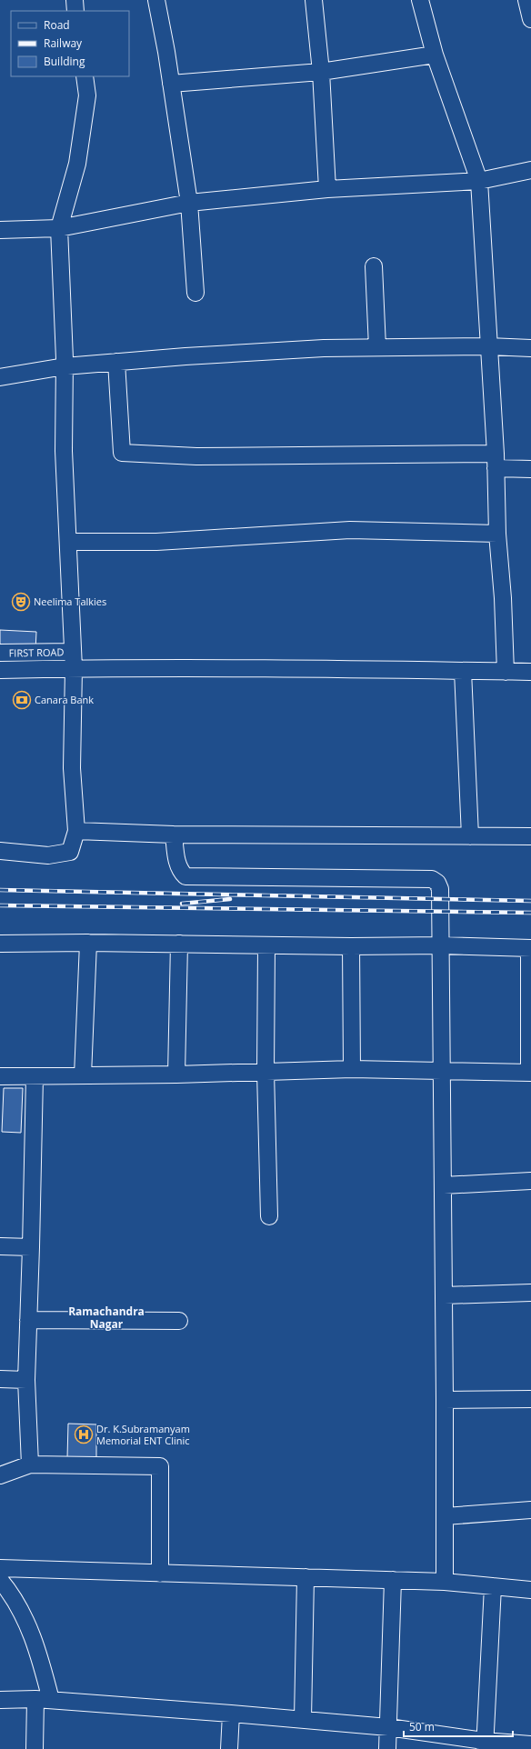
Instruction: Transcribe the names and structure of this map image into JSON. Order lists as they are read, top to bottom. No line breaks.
{"streets":{"street":["FIRST ROAD"]},"districts":["Ramachandra Nagar"],"places":{"theatre":["Neelima Talkies"],"bank":["Canara Bank"],"hospital":["Dr. K.Subramanyam Memorial ENT Clinic"]},"legend":["Road","Railway","Building"],"scale_bar":"50 m"}
